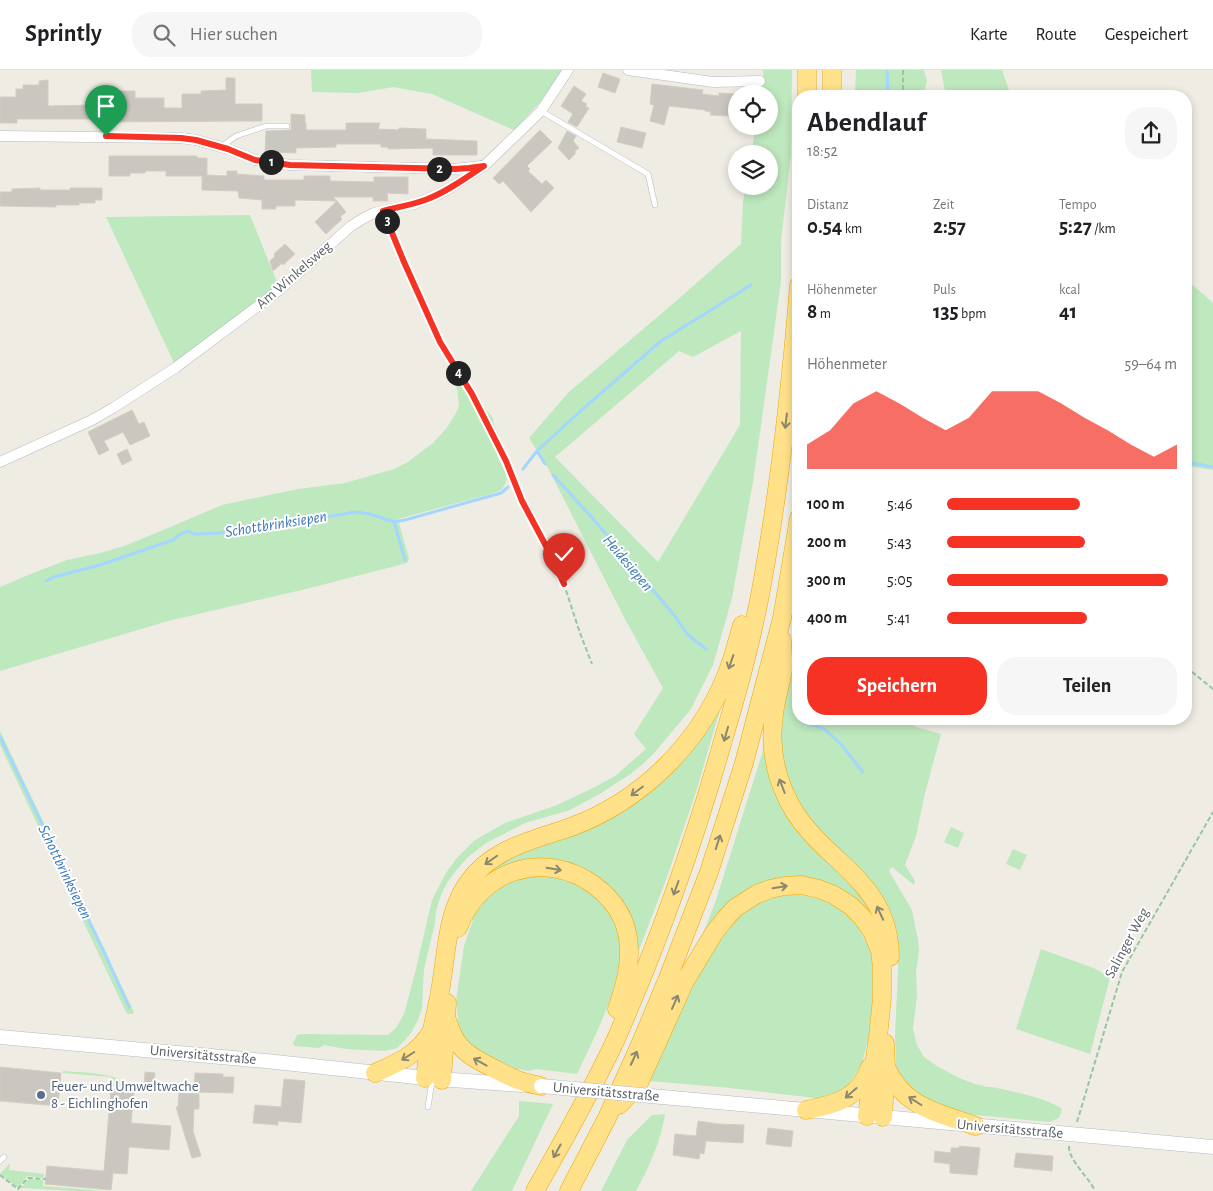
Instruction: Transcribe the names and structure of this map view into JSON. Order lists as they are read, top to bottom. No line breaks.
{"streets":{"main road":["Universitätsstraße"],"street":["Am Winkelsweg"],"path":["Salinger Weg"]},"crossings":[["Salinger Weg","Universitätsstraße"]],"water":["Schottbrinksiepen","Heidesiepen"],"places":["Feuer- und Umweltwache 8 - Eichlinghofen"],"page":{"header":"Sprintly","search":"Hier suchen","nav":["Karte","Route","Gespeichert"],"heading":["Abendlauf","18:52"],"pins":["1","2","3","4"],"stats":[["Distanz","0.54 km"],["Zeit","2:57"],["Tempo","5:27 /km"],["Höhenmeter","8 m"],["Puls","135 bpm"],["kcal","41"]],"chart":["Höhenmeter","59–64 m"],"list":[{"name":"100 m","note":"5:46"},{"name":"200 m","note":"5:43"},{"name":"300 m","note":"5:05"},{"name":"400 m","note":"5:41"}],"buttons":["Speichern","Teilen"]}}
